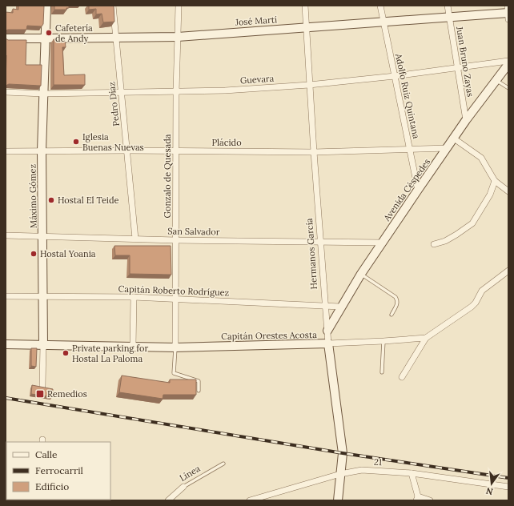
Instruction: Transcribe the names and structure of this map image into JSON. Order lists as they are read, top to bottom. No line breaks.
{"streets":{"street":["José Martí","Juan Bruno Zayas","Guevara","Adolfo Ruiz Quintana","Pedro Díaz","Plácido","Gonzalo de Quesada","Avenida Céspedes","Máximo Gómez","San Salvador","Hermanos García","Capitán Roberto Rodríguez","Capitán Orestes Acosta","21","Línea"]},"crossings":[["José Martí","Juan Bruno Zayas"],["José Martí","Adolfo Ruiz Quintana"],["José Martí","Pedro Díaz"],["José Martí","Gonzalo de Quesada"],["José Martí","Máximo Gómez"],["José Martí","Hermanos García"],["Juan Bruno Zayas","Guevara"],["Juan Bruno Zayas","Avenida Céspedes"],["Guevara","Adolfo Ruiz Quintana"],["Guevara","Pedro Díaz"],["Guevara","Gonzalo de Quesada"],["Guevara","Máximo Gómez"],["Guevara","Hermanos García"],["Adolfo Ruiz Quintana","Plácido"],["Adolfo Ruiz Quintana","Avenida Céspedes"],["Pedro Díaz","Plácido"],["Pedro Díaz","San Salvador"],["Plácido","Gonzalo de Quesada"],["Plácido","Avenida Céspedes"],["Plácido","Máximo Gómez"],["Plácido","Hermanos García"],["Gonzalo de Quesada","San Salvador"],["Gonzalo de Quesada","Capitán Roberto Rodríguez"],["Gonzalo de Quesada","Capitán Orestes Acosta"],["Avenida Céspedes","San Salvador"],["Avenida Céspedes","Hermanos García"],["Avenida Céspedes","Capitán Roberto Rodríguez"],["Máximo Gómez","San Salvador"],["Máximo Gómez","Capitán Roberto Rodríguez"],["Máximo Gómez","Capitán Orestes Acosta"],["San Salvador","Hermanos García"],["Hermanos García","Capitán Roberto Rodríguez"],["Hermanos García","Capitán Orestes Acosta"],["Hermanos García","21"]],"places":{"other":["Cafetería de Andy","Iglesia Buenas Nuevas","Hostal El Teide","Hostal Yoania","Private parking for Hostal La Paloma"],"transit":["Remedios"]},"legend":["Calle","Ferrocarril","Edificio"],"north":"bottom"}
